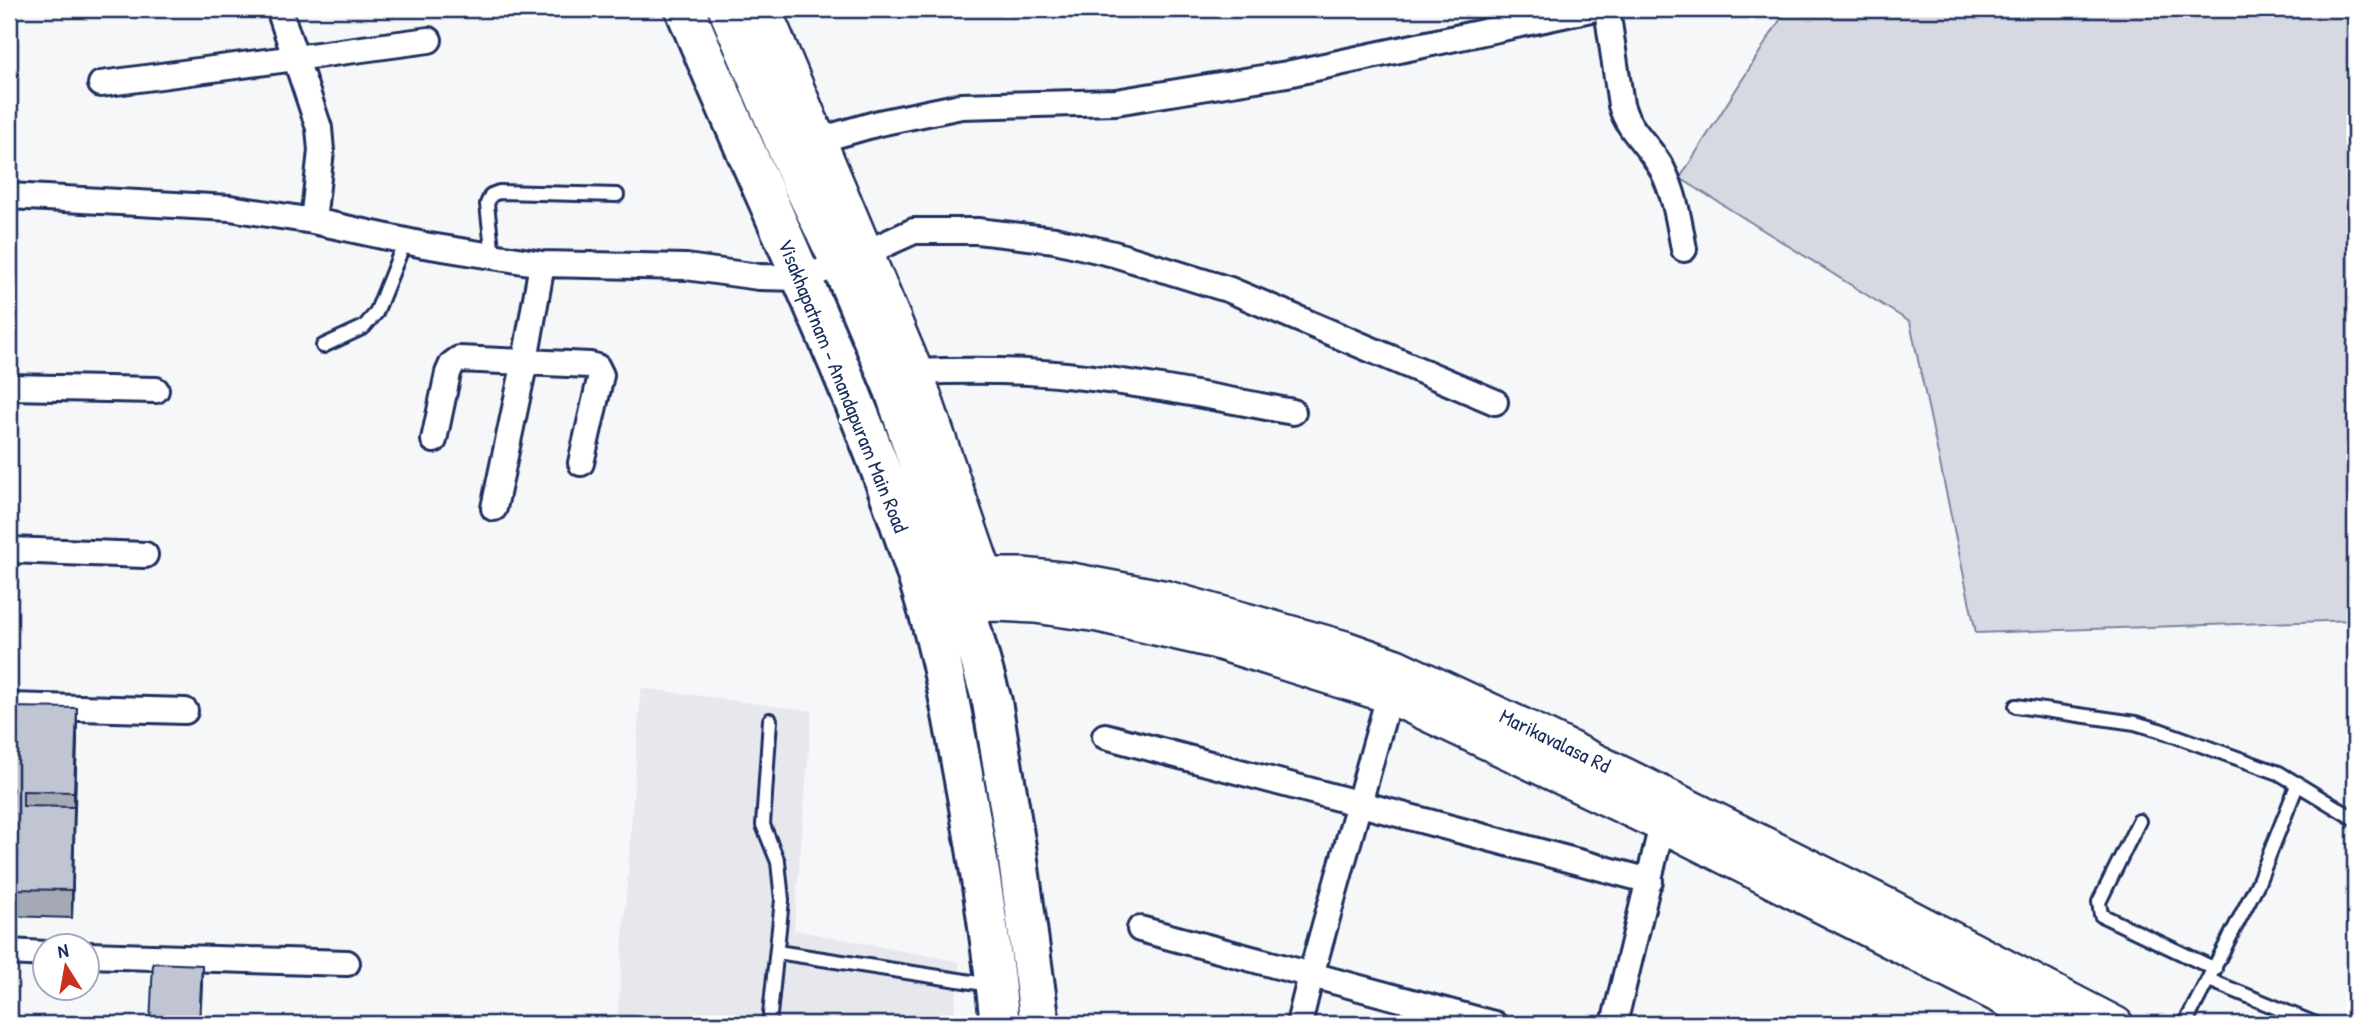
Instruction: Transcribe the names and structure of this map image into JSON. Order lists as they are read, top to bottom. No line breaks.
{"streets":{"main road":["Visakhapatnam - Anandapuram Main Road"],"street":["Marikavalasa Rd"]},"crossings":[["Visakhapatnam - Anandapuram Main Road","Marikavalasa Rd"]],"north":"top"}
